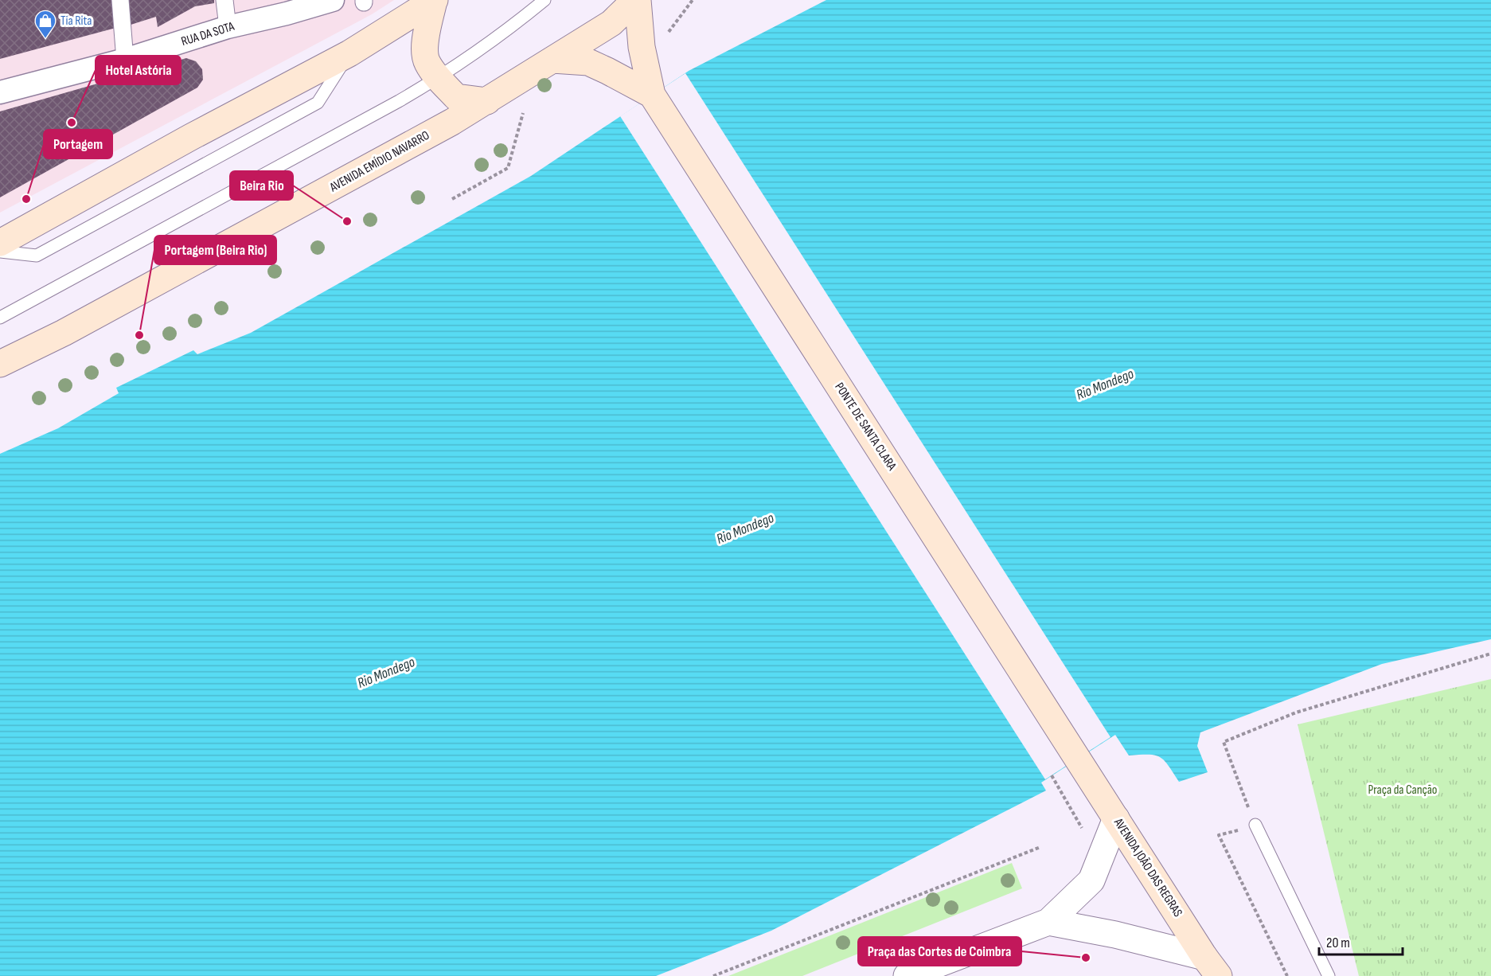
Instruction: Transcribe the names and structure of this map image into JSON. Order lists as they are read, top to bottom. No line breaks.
{"streets":{"main road":["AVENIDA EMÍDIO NAVARRO","PONTE DE SANTA CLARA","AVENIDA JOÃO DAS REGRAS"],"street":["RUA DA SOTA"]},"crossings":[["PONTE DE SANTA CLARA","AVENIDA JOÃO DAS REGRAS"]],"water":["Rio Mondego"],"parks":["Praça da Canção"],"places":{"shop":["Tia Rita"],"other":["Hotel Astória","Portagem","Beira Rio","Portagem (Beira Rio)","Praça das Cortes de Coimbra"]},"scale_bar":"20 m"}
